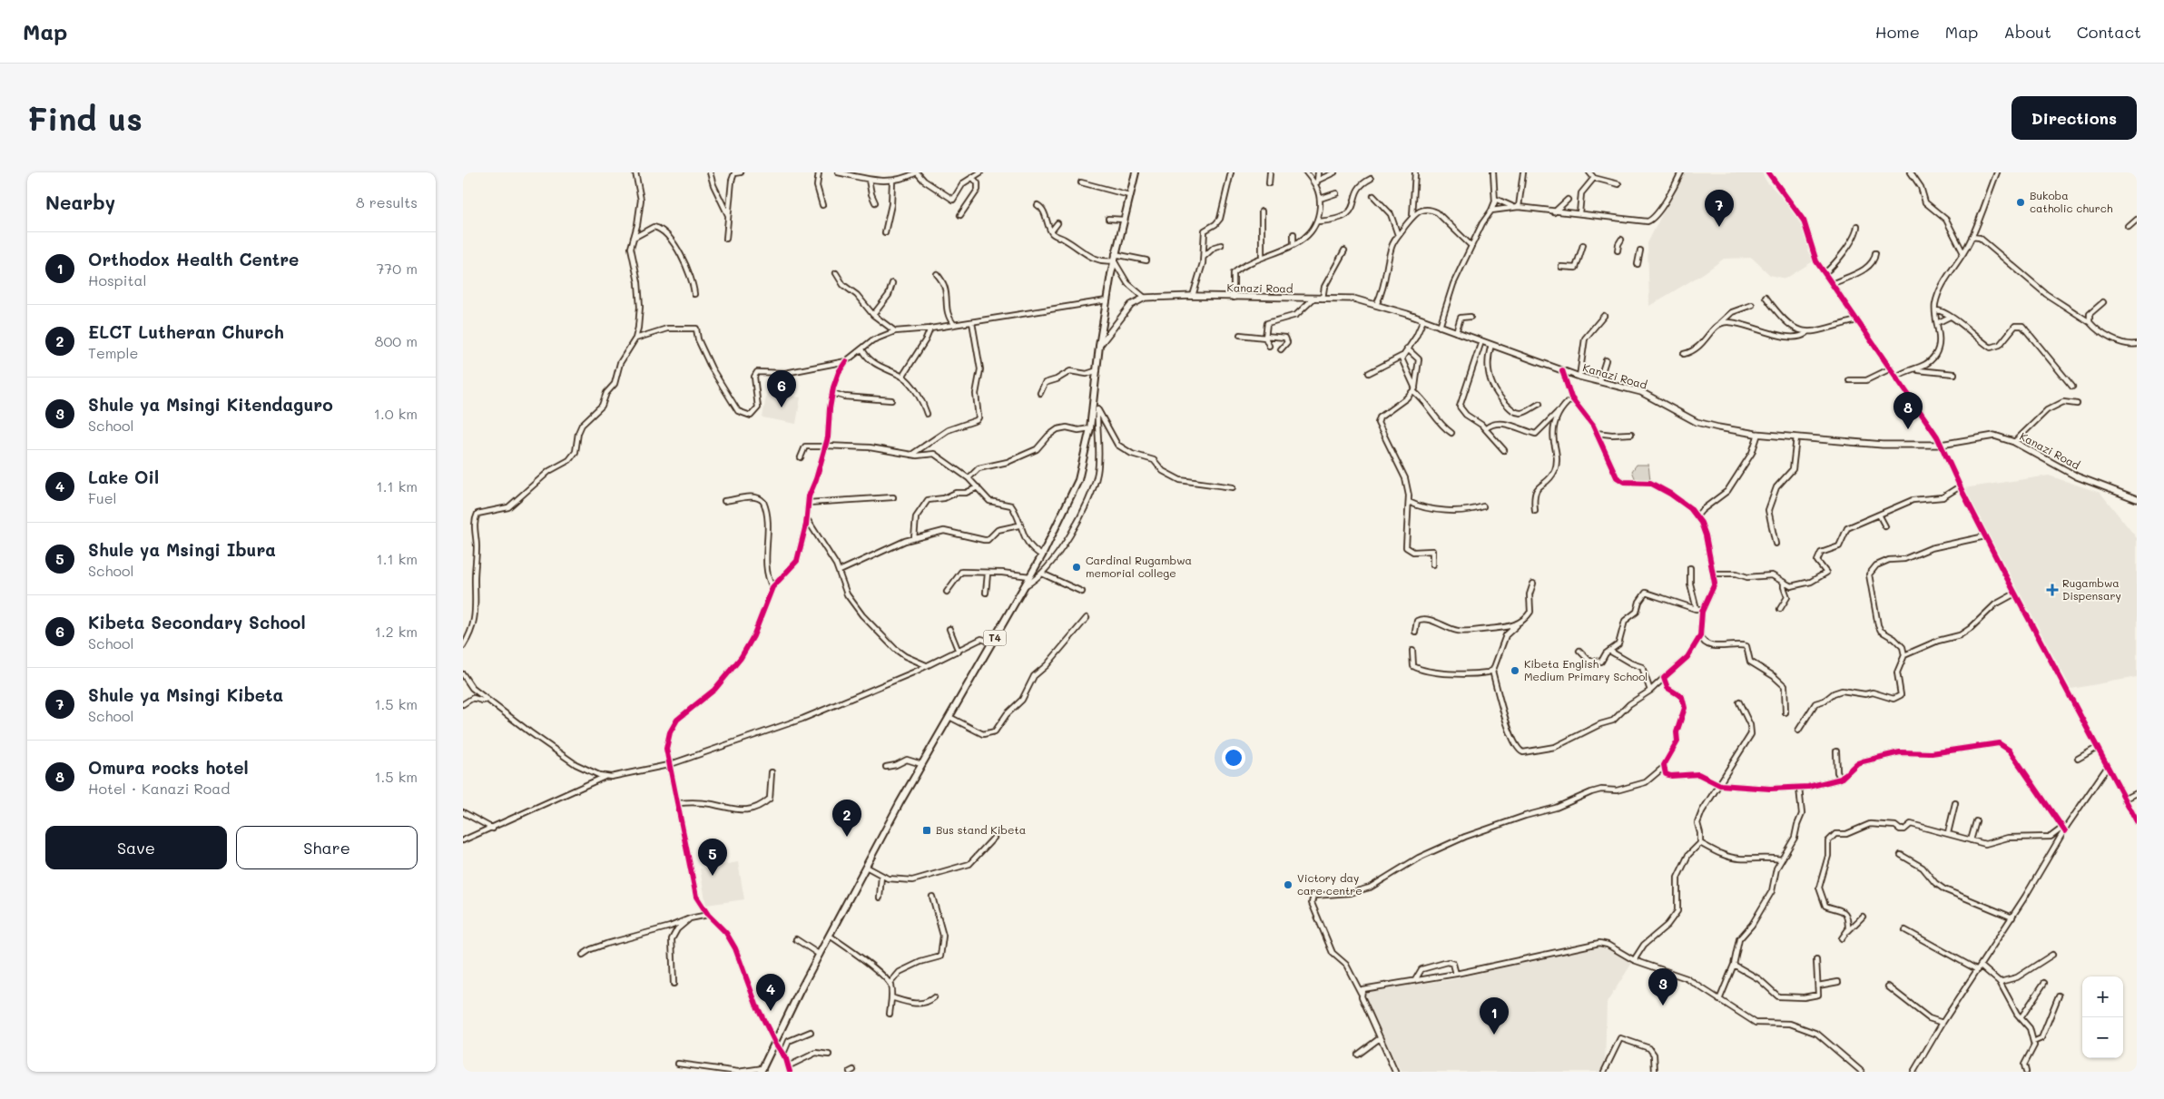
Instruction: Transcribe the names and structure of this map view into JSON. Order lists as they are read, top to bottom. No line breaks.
{"streets":{"highway":["T4"],"main road":["Kanazi Road"]},"places":{"other":["Bukoba catholic church","Cardinal Rugambwa memorial college","Kibeta English Medium Primary School","Victory day care centre"],"health":["Rugambwa Dispensary"],"transit":["Bus stand Kibeta"]},"page":{"header":"Map","nav":["Home","Map","About","Contact"],"buttons":["Directions",["Save","Share"]],"title":"Find us","heading":["Nearby","8 results"],"pins":["7","6","8","2","5","3","4","1"],"list":[{"mark":"1","name":"Orthodox Health Centre","note":"Hospital","value":"770 m"},{"mark":"2","name":"ELCT Lutheran Church","note":"Temple","value":"800 m"},{"mark":"3","name":"Shule ya Msingi Kitendaguro","note":"School","value":"1.0 km"},{"mark":"4","name":"Lake Oil","note":"Fuel","value":"1.1 km"},{"mark":"5","name":"Shule ya Msingi Ibura","note":"School","value":"1.1 km"},{"mark":"6","name":"Kibeta Secondary School","note":"School","value":"1.2 km"},{"mark":"7","name":"Shule ya Msingi Kibeta","note":"School","value":"1.5 km"},{"mark":"8","name":"Omura rocks hotel","note":"Hotel · Kanazi Road","value":"1.5 km"}],"map_buttons":["+","−"]}}
